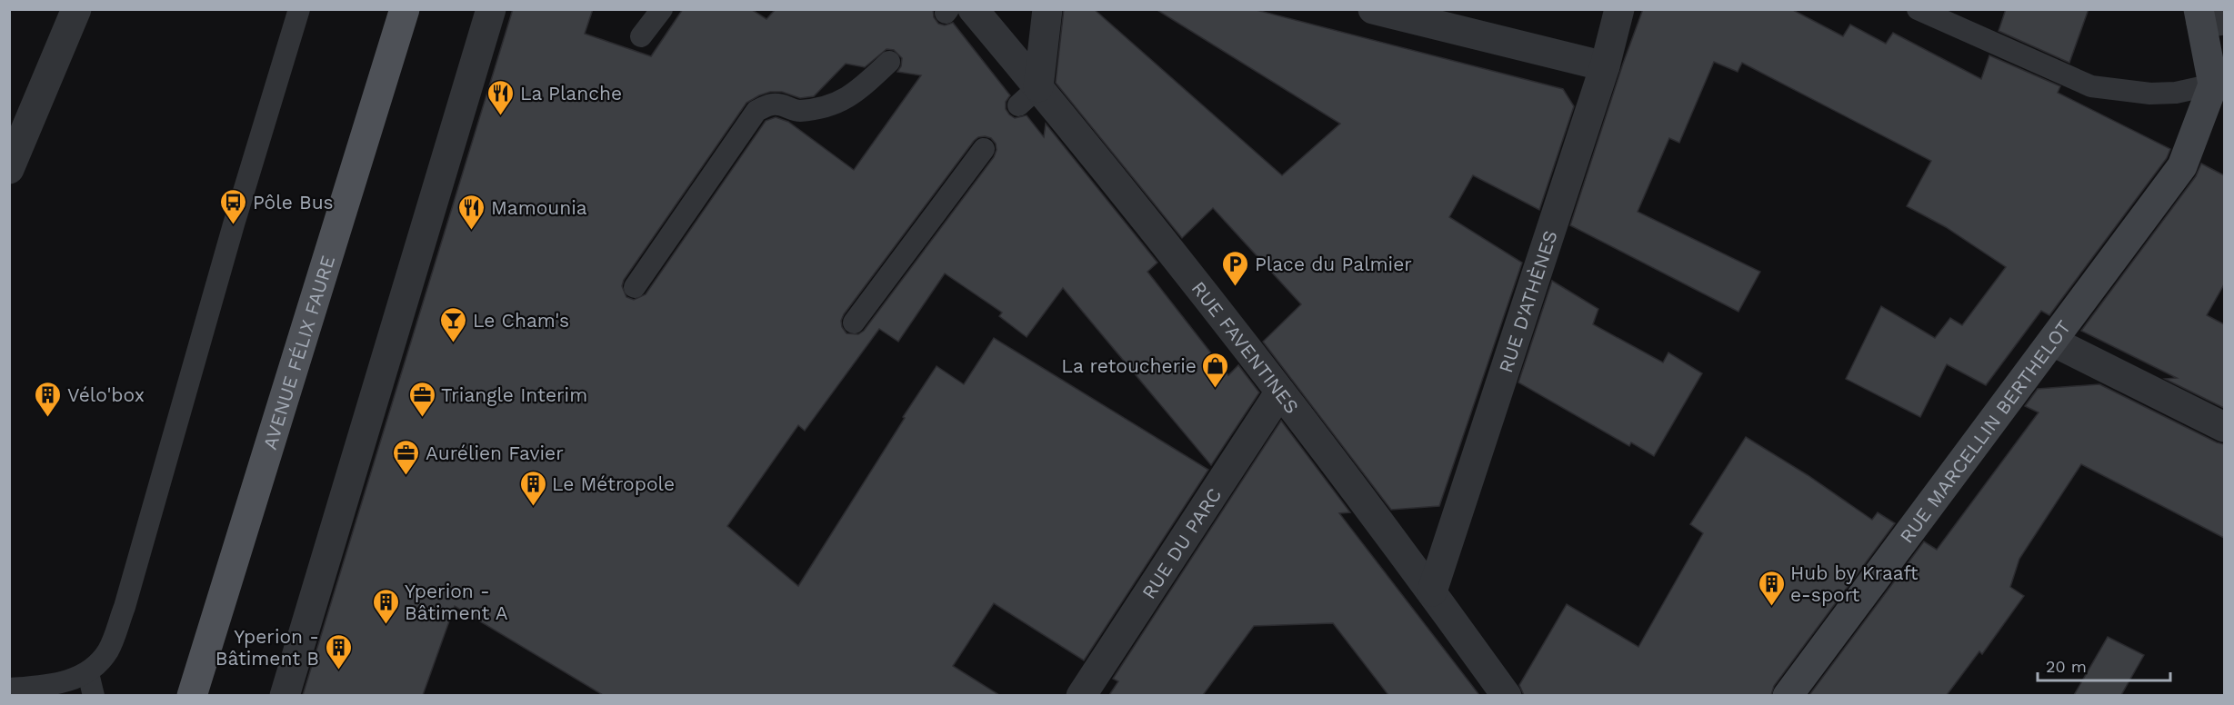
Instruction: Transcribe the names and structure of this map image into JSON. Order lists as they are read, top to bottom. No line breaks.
{"streets":{"main road":["AVENUE FÉLIX FAURE","RUE MARCELLIN BERTHELOT"],"street":["RUE D'ATHÈNES","RUE FAVENTINES","RUE DU PARC"]},"crossings":[["RUE D'ATHÈNES","RUE FAVENTINES"],["RUE FAVENTINES","RUE DU PARC"]],"places":{"restaurant":["La Planche","Mamounia"],"bus stop":["Pôle Bus"],"parking":["Place du Palmier"],"bar":["Le Cham's"],"shop":["La retoucherie"],"building":["Vélo'box","Le Métropole","Hub by Kraaft e-sport","Yperion - Bâtiment A","Yperion - Bâtiment B"],"office":["Triangle Interim","Aurélien Favier"]},"scale_bar":"20 m"}
